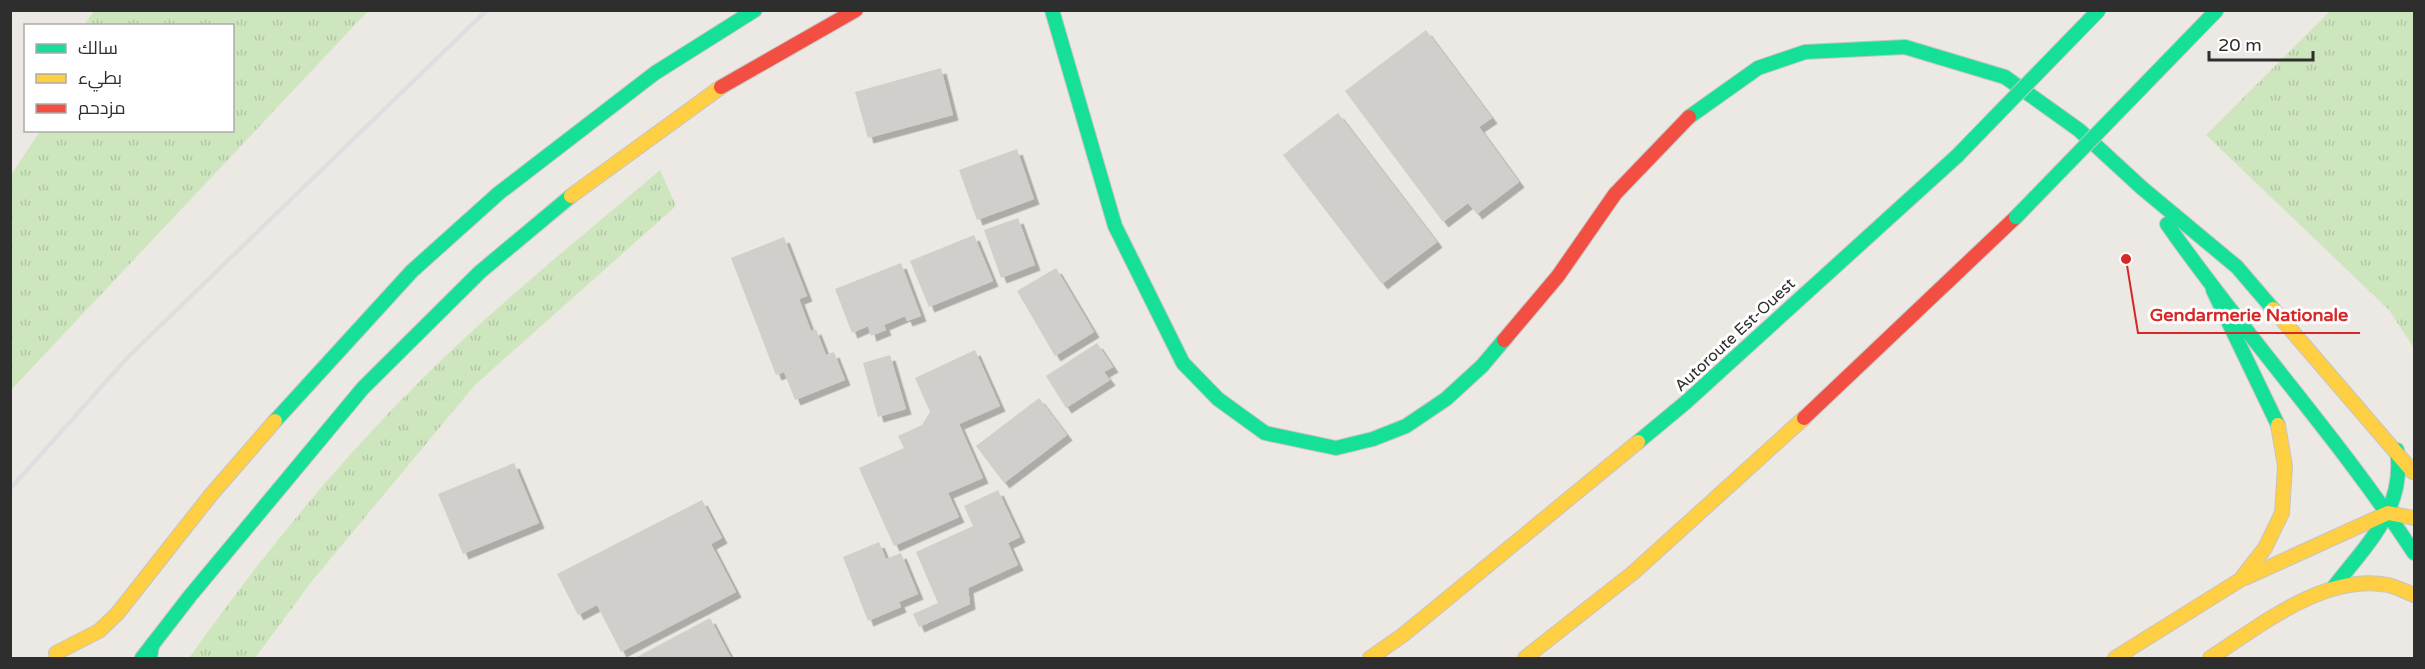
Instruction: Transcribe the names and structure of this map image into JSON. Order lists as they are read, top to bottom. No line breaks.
{"streets":{"main road":["Autoroute Est-Ouest"]},"places":["Gendarmerie Nationale"],"legend":["سالك","بطيء","مزدحم"],"scale_bar":"20 m"}
